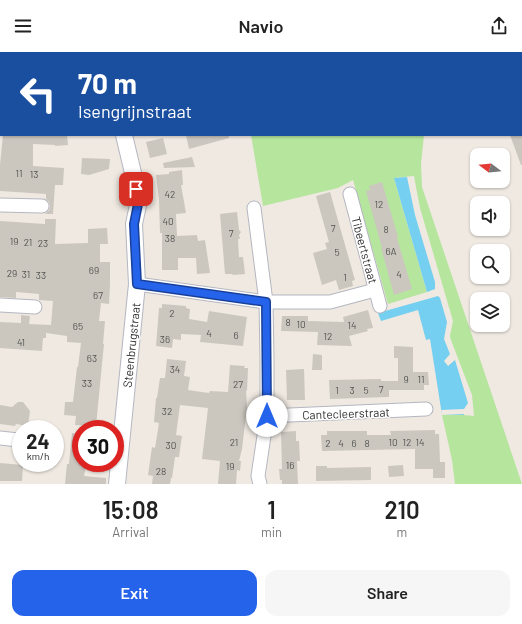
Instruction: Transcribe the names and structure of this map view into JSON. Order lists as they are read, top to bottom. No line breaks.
{"streets":{"street":["Tibeertstraat","Steenbrugstraat","Cantecleerstraat"]},"house_numbers":["11","13","42","12","40","7","8","7","38","19","21","23","6A","5","69","29","31","4","33","1","67","2","8","10","14","65","4","6","12","36","41","63","34","9","11","33","27","7","1","3","5","32","21","10","12","14","2","4","6","8","30","16","19","28"],"north":"left","page":{"header":"Navio","turn":["70 m","Isengrijnstraat"],"speed":"24 km/h","limit":"30","eta":["15:08","Arrival","1","min","210","m"],"buttons":["Exit","Share"]}}
